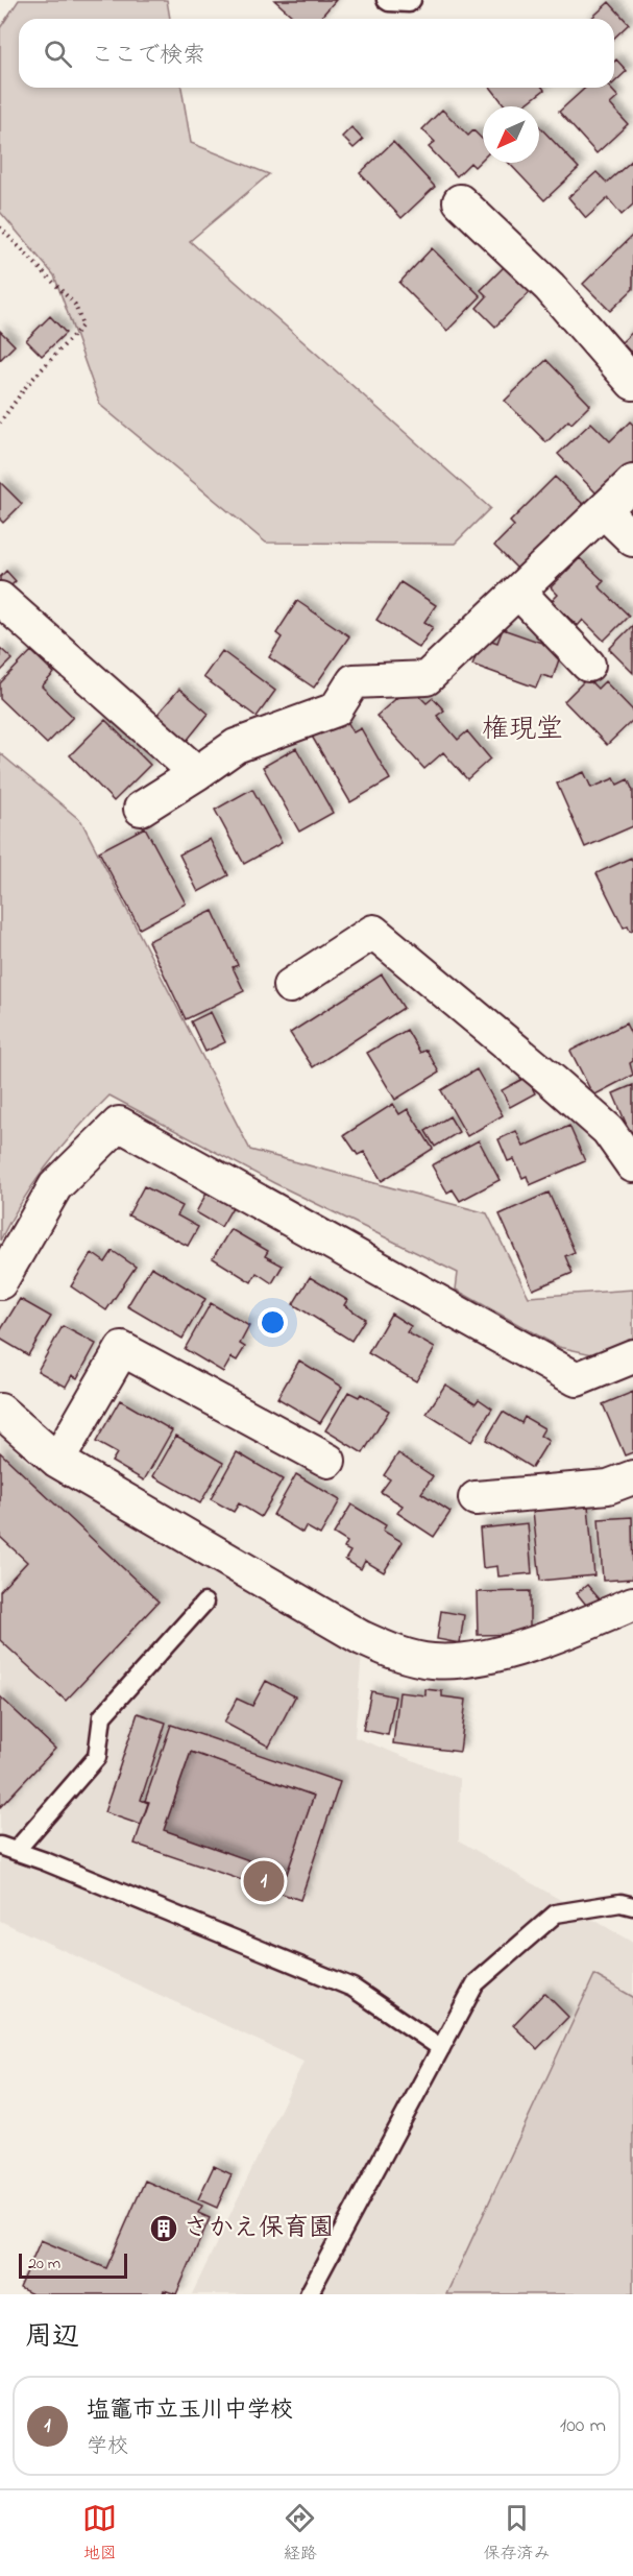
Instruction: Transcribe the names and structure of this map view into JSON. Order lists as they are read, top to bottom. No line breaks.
{"districts":["権現堂"],"places":{"building":["さかえ保育園"]},"scale_bar":"20 m","north":"bottom left","page":{"search":"ここで検索","pins":"1","scale":"20 m","heading":"周辺","list":[{"mark":"1","name":"塩竈市立玉川中学校","note":"学校","value":"100 m"}],"nav":["地図","経路","保存済み"]}}
